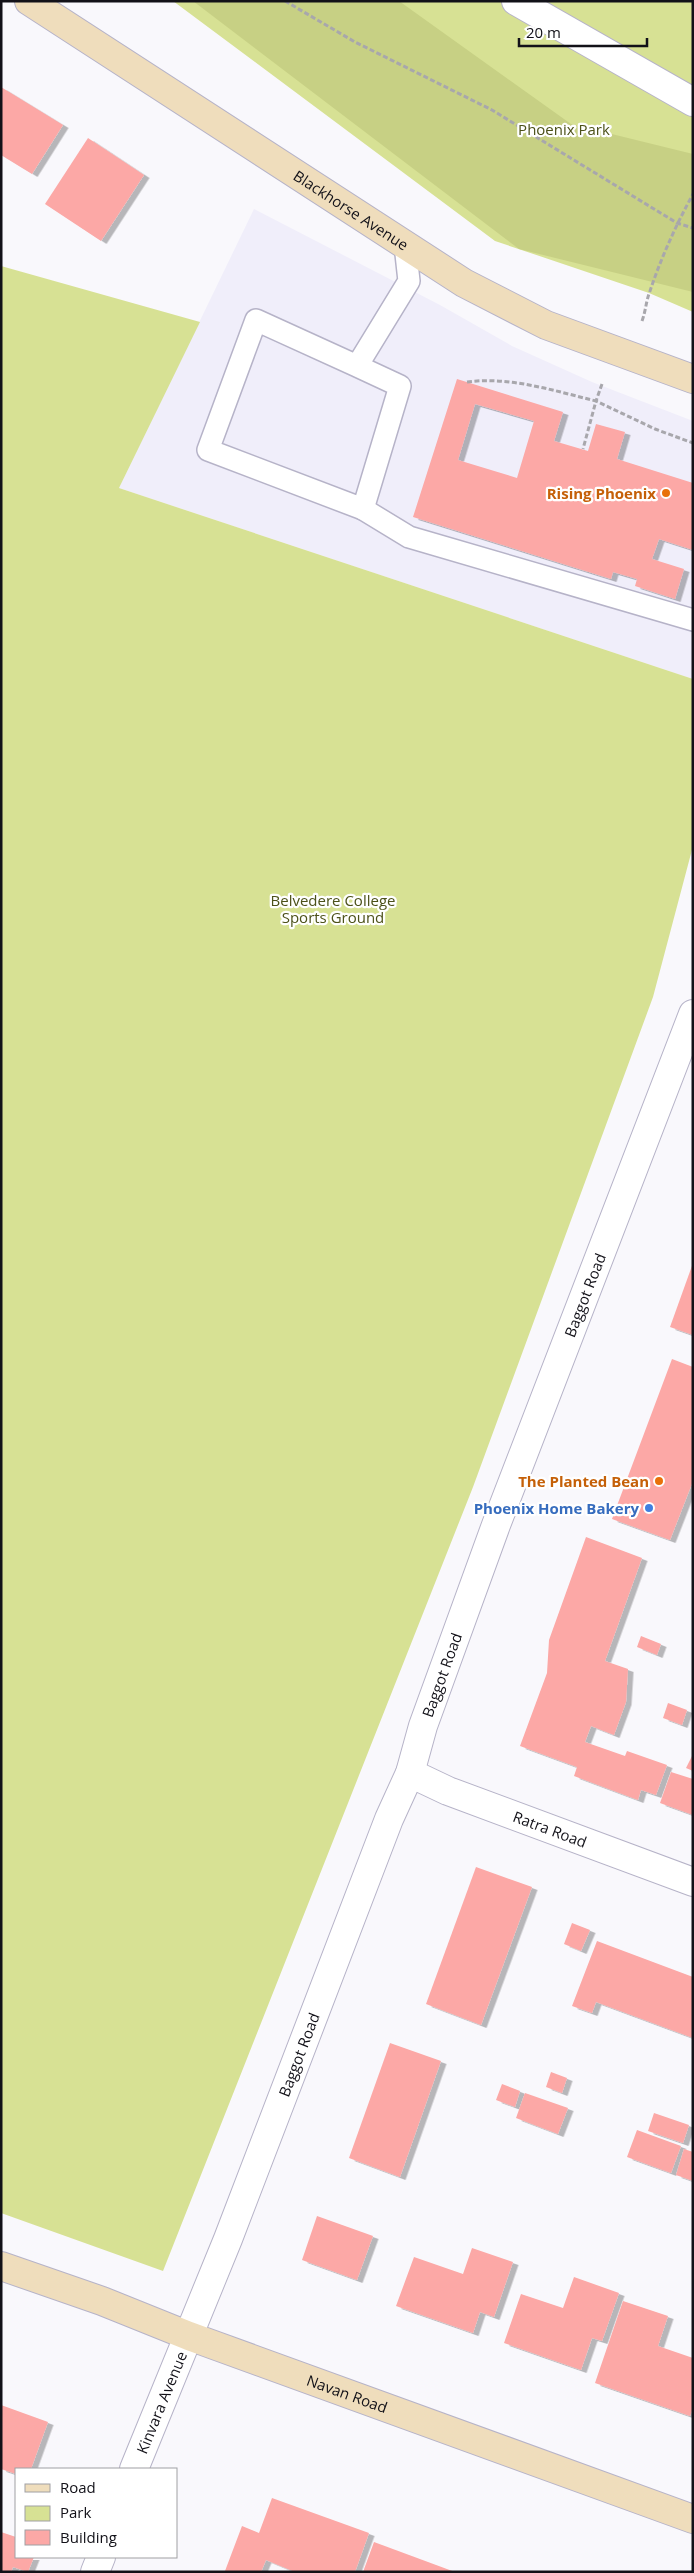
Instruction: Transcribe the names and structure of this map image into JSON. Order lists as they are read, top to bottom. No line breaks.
{"streets":{"main road":["Blackhorse Avenue","Navan Road"],"street":["Baggot Road","Ratra Road","Kinvara Avenue"]},"crossings":[["Baggot Road","Ratra Road"],["Baggot Road","Navan Road"],["Baggot Road","Kinvara Avenue"],["Navan Road","Kinvara Avenue"]],"parks":["Phoenix Park","Belvedere College Sports Ground"],"places":["Rising Phoenix","The Planted Bean","Phoenix Home Bakery"],"legend":["Road","Park","Building"],"scale_bar":"20 m"}
